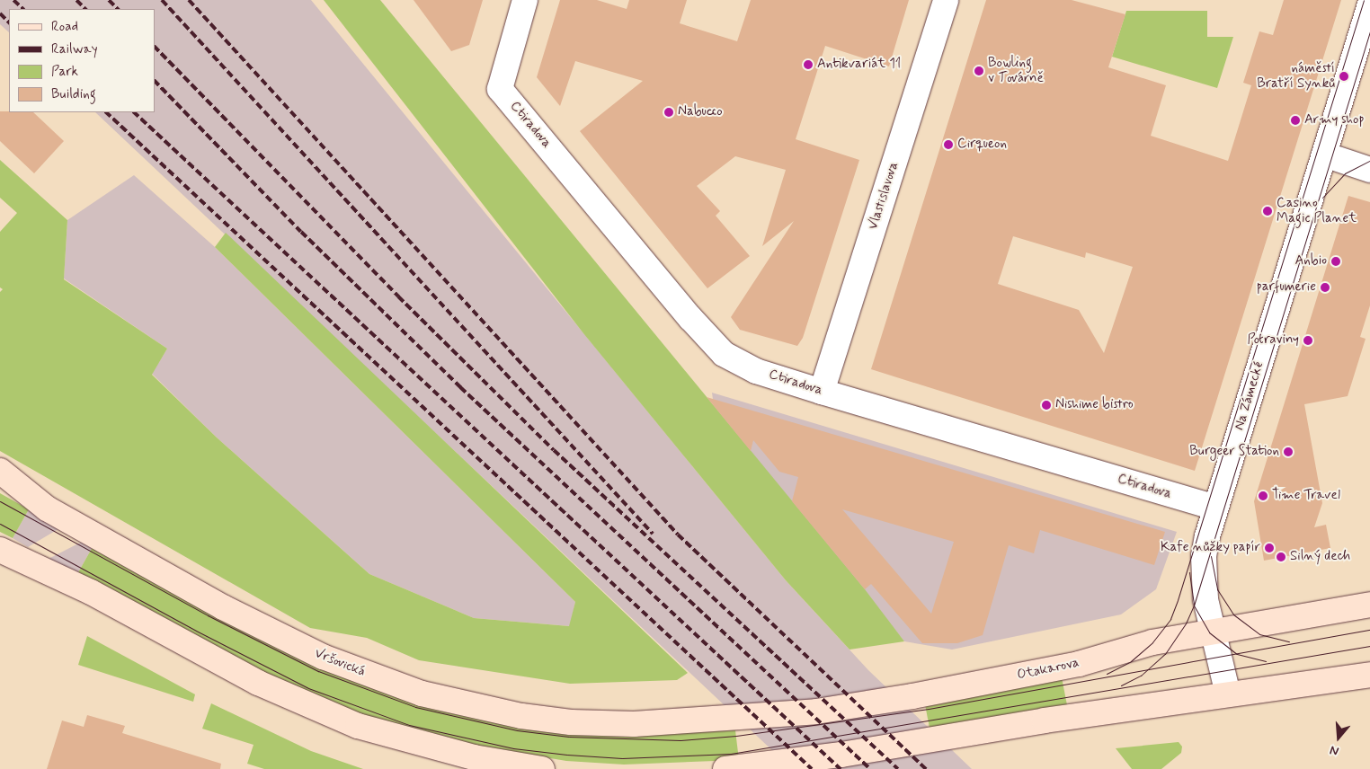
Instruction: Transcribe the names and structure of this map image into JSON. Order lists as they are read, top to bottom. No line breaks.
{"streets":{"main road":["Vršovická","Otakarova"],"street":["Ctiradova","Vlastislavova","Na Zámecké"]},"crossings":[["Ctiradova","Vlastislavova"],["Ctiradova","Na Zámecké"],["Na Zámecké","Otakarova"],["Vršovická","Otakarova"]],"places":["Antikvariát 11","Bowling v Továrně","náměstí Bratří Synků","Nabucco","Army shop","Cirqueon","Casino Magic Planet","Anbio","parfumerie","Potraviny","Nishime bistro","Burgeer Station","Time Travel","Kafe nůžky papír","Silný dech"],"legend":["Road","Railway","Park","Building"],"north":"bottom"}
